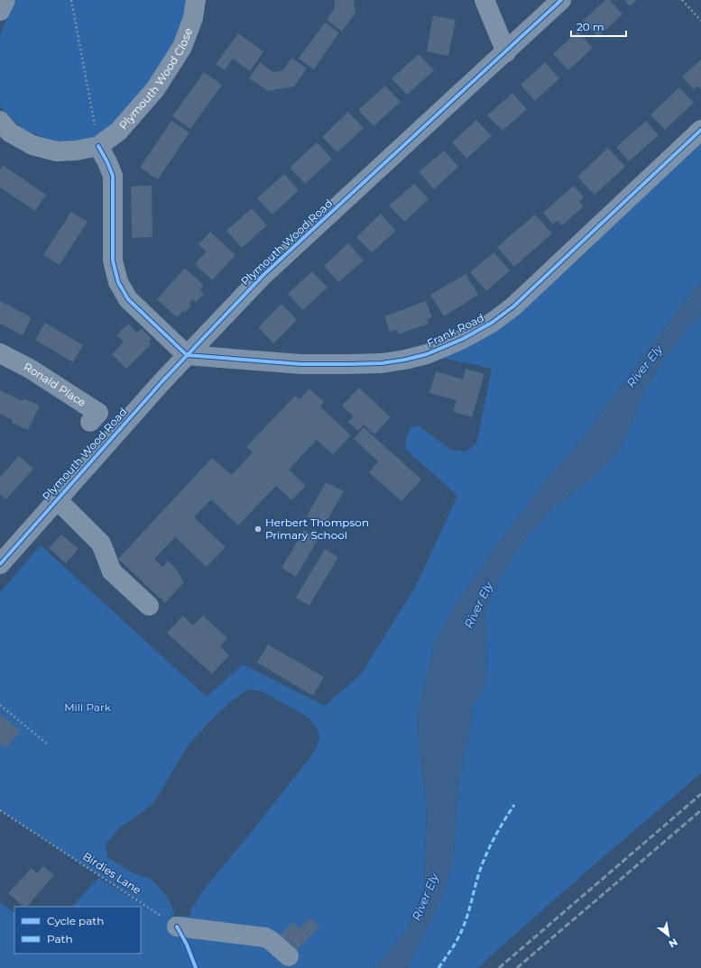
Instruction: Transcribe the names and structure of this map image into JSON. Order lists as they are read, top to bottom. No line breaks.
{"streets":{"street":["Plymouth Wood Close","Plymouth Wood Road","Frank Road","Ronald Place"],"path":["Birdies Lane"]},"crossings":[["Plymouth Wood Road","Frank Road"]],"water":["River Ely"],"parks":["Mill Park"],"places":["Herbert Thompson Primary School"],"legend":["Cycle path","Path"],"scale_bar":"20 m","north":"bottom right"}
